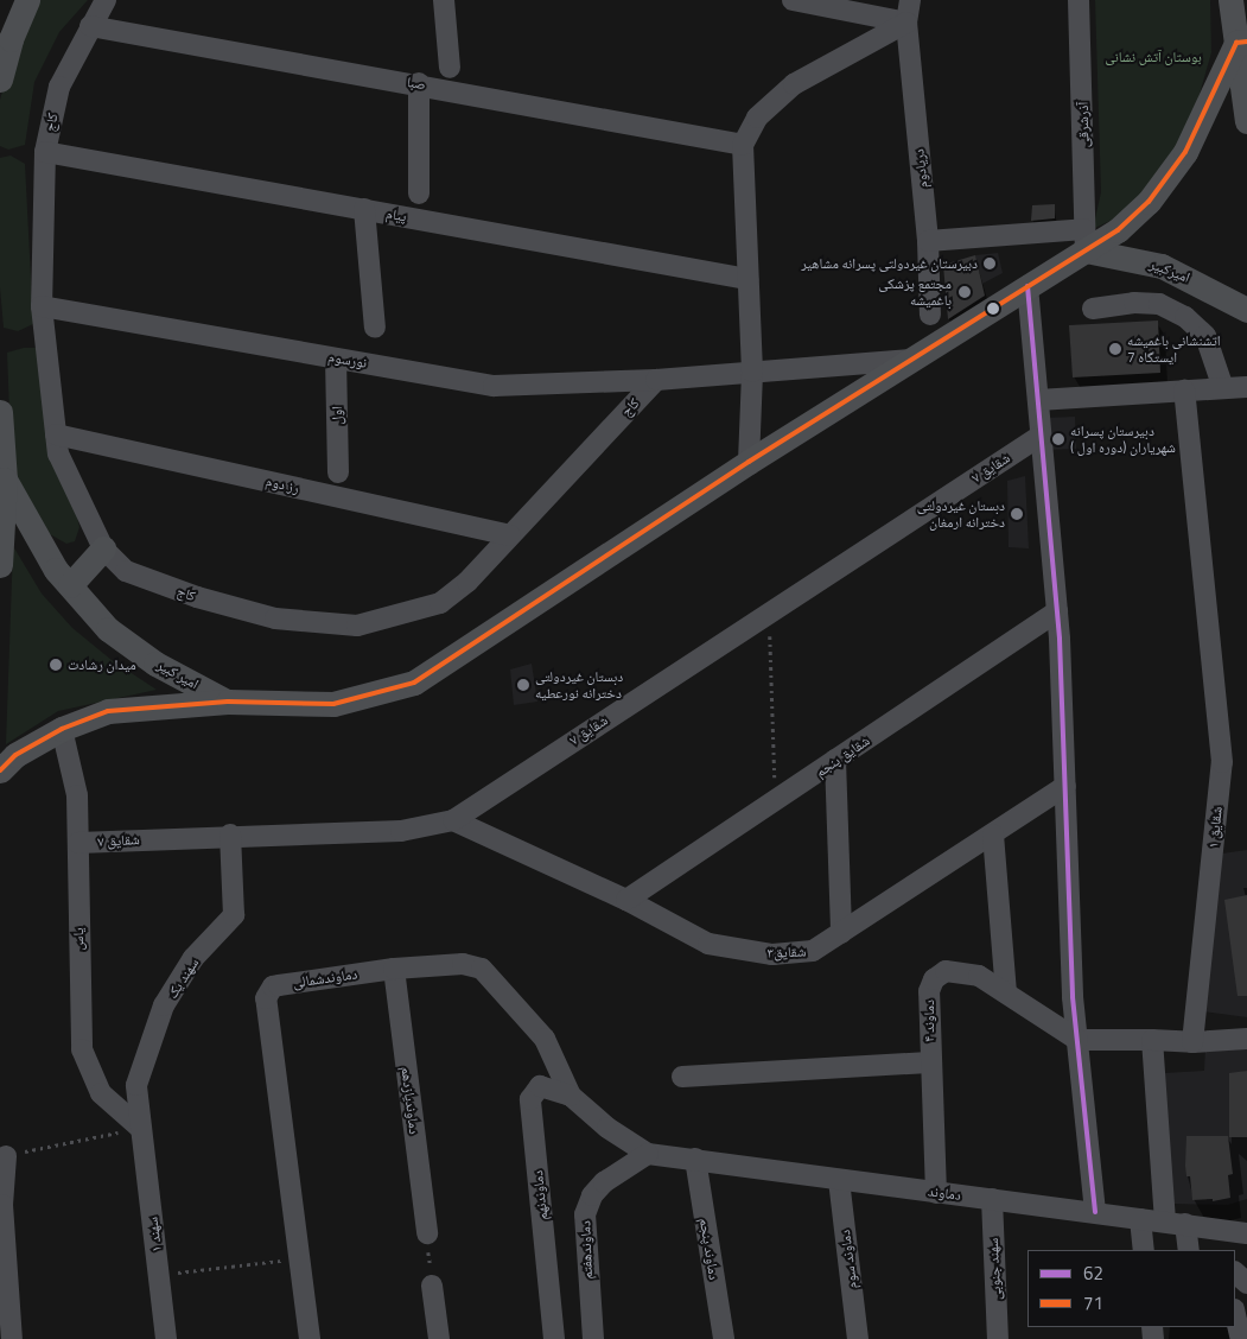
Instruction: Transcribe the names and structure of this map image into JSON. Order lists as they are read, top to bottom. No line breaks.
{"streets":{"main road":["امیرکبیر","امیر کبیر"],"street":["صبا","کاج","آذرشرقی","دریادوم","پیام","نورسوم","اول","شقایق ۷","رز دوم","شقایق پنجم","شقایق ۱","یاس","شقایق۳","سهند یک","دماوندشمالی","دماوند ۴","دماوندیازدهم","دماوند","دماوندنهم","سهند ۱","دماوند پنجم","دماوندهفتم","دماوند سوم","سهند جنوبی"]},"crossings":[["صبا","کاج"],["کاج","پیام"],["کاج","نورسوم"],["کاج","رز دوم"],["آذرشرقی","امیرکبیر"],["آذرشرقی","امیر کبیر"],["امیرکبیر","امیر کبیر"],["نورسوم","اول"],["شقایق ۷","یاس"],["شقایق ۷","شقایق۳"],["شقایق ۷","سهند یک"],["شقایق پنجم","شقایق۳"],["یاس","سهند یک"],["یاس","سهند ۱"],["سهند یک","سهند ۱"],["دماوندشمالی","دماوندیازدهم"],["دماوندشمالی","دماوند"],["دماوندشمالی","دماوندنهم"],["دماوندشمالی","دماوندهفتم"],["دماوند ۴","دماوند"],["دماوند","دماوند پنجم"],["دماوند","دماوندهفتم"],["دماوند","دماوند سوم"],["دماوند","سهند جنوبی"]],"parks":["بوستان آتش نشانی"],"places":["دبیرستان غیردولتی پسرانه مشاهیر","مجتمع پزشکی باغمیشه","اتشنشانی باغمیشه ایستگاه 7","دبیرستان پسرانه شهریاران (دوره اول )","دبستان غیردولتی دخترانه ارمغان","میدان رشادت","دبستان غیردولتی دخترانه نورعطیه"],"lines":["transit line 71","transit line 62"],"legend":["62","71"]}
